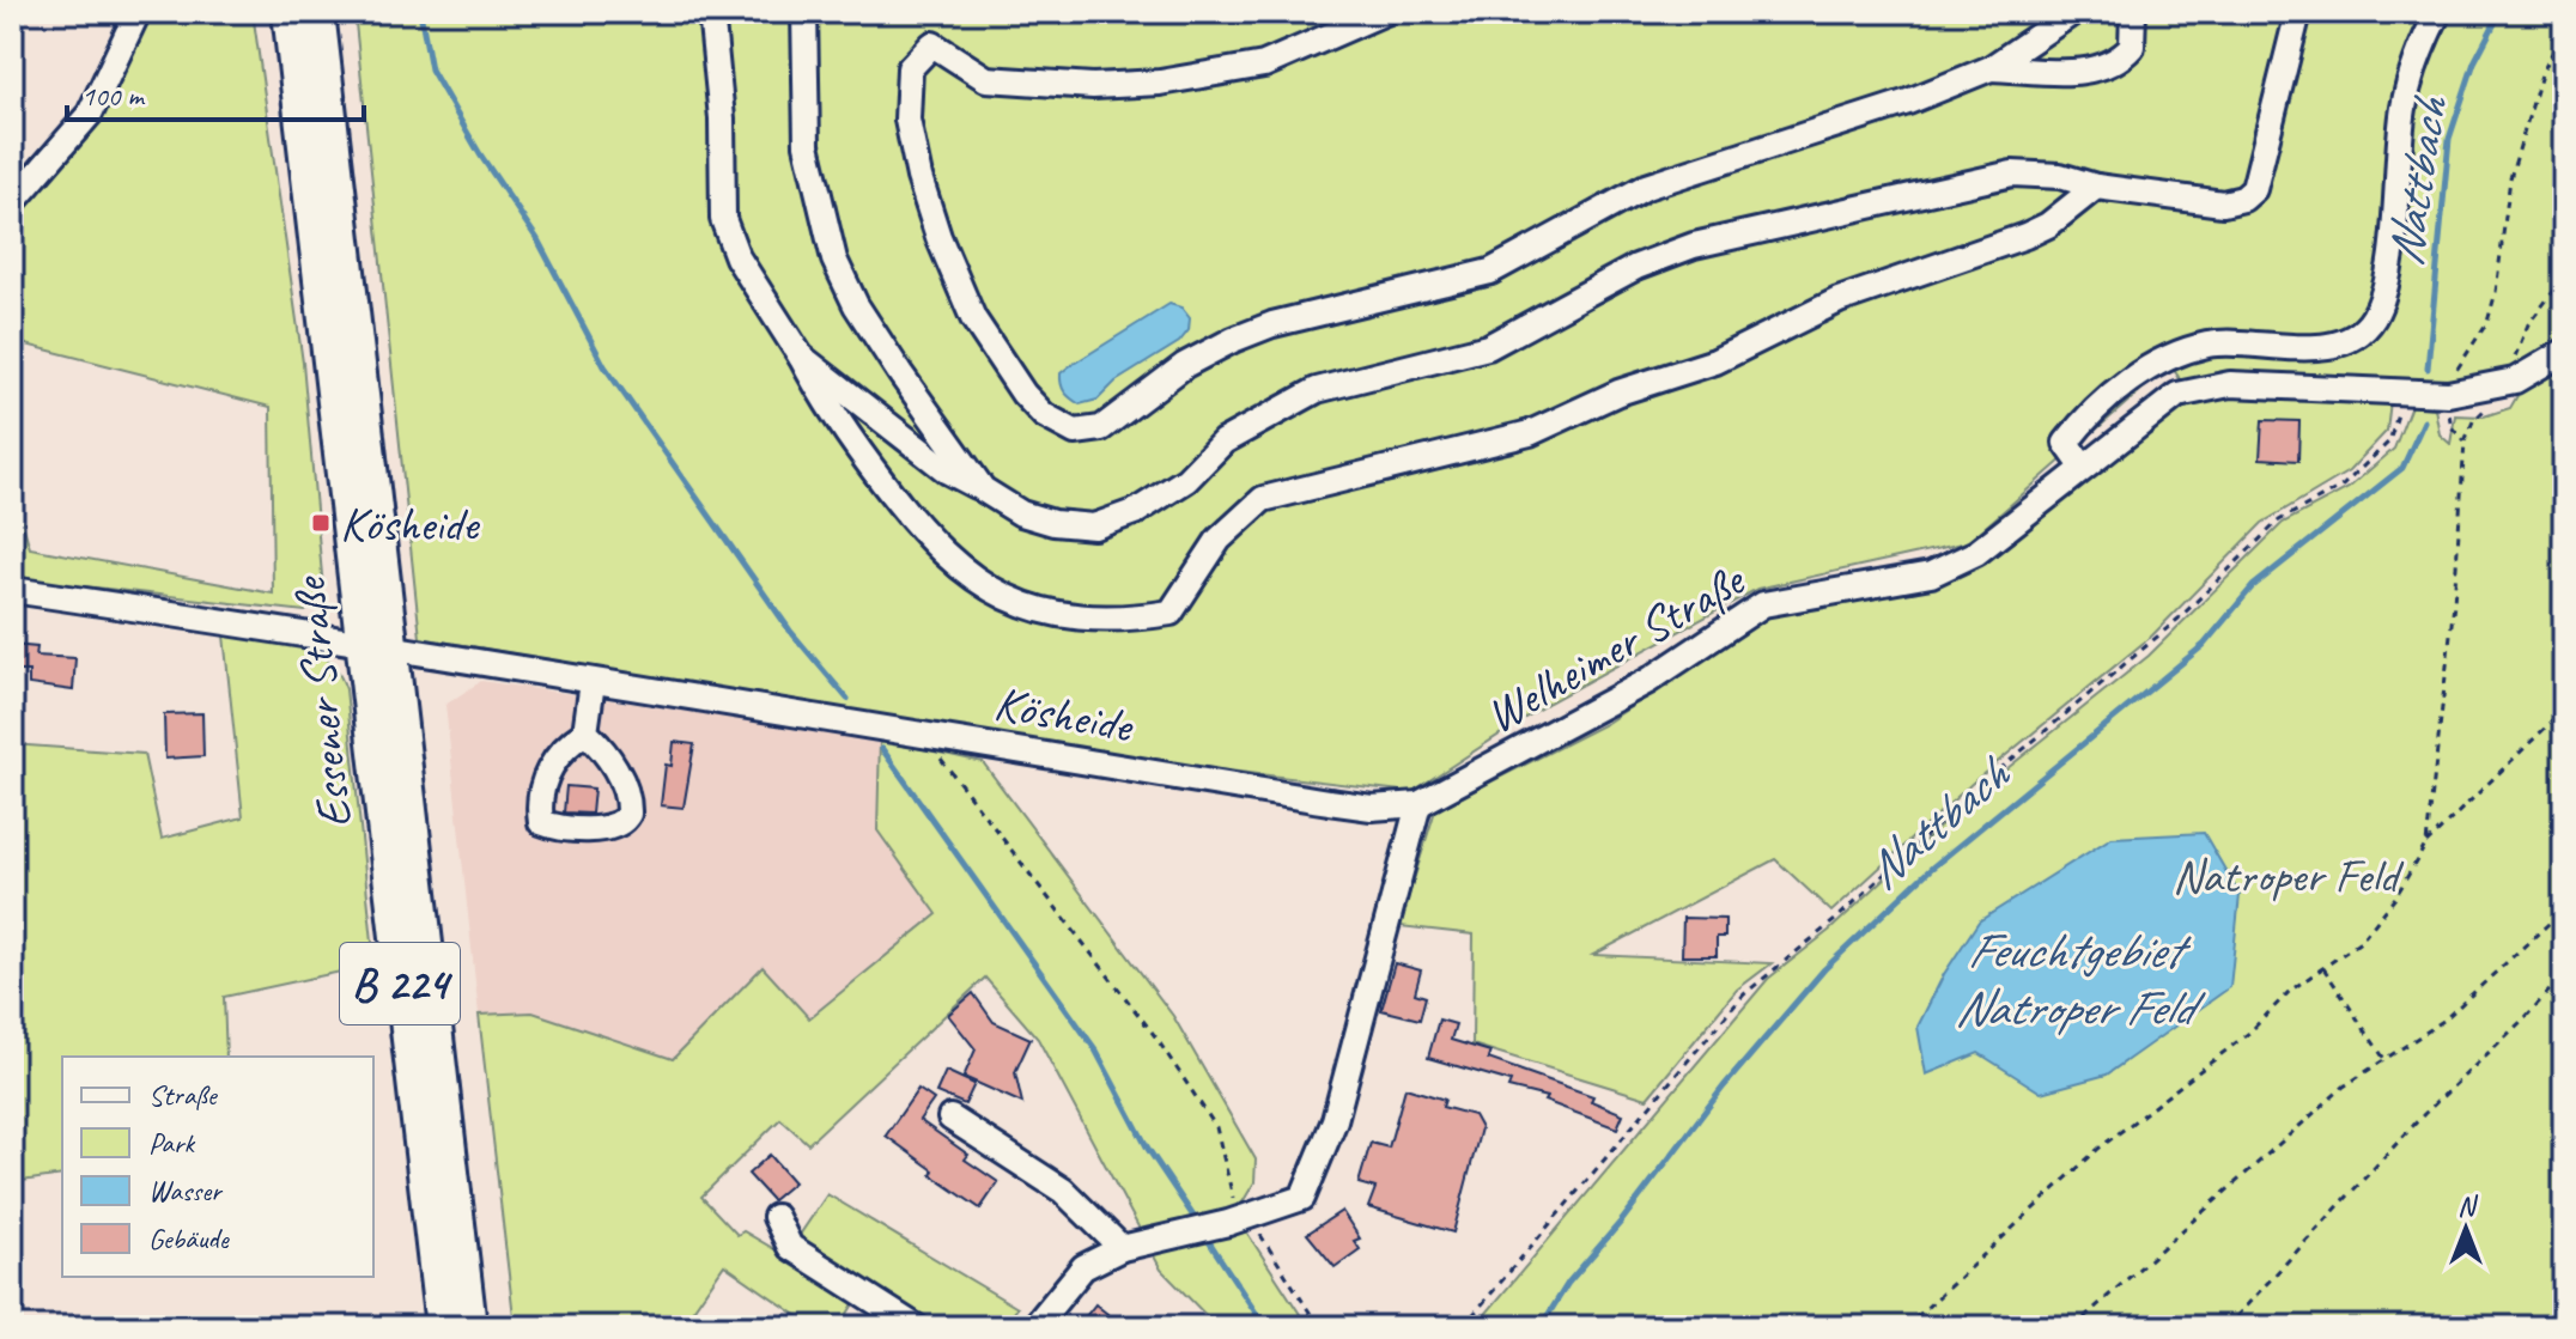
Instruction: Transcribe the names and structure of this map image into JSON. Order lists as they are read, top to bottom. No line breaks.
{"streets":{"main road":["Essener Straße","B 224"],"street":["Welheimer Straße","Kösheide"]},"crossings":[["Welheimer Straße","Kösheide"],["Essener Straße","Kösheide"]],"water":["Nattbach","Feuchtgebiet Natroper Feld"],"parks":["Natroper Feld"],"places":{"transit":["Kösheide"]},"legend":["Straße","Park","Wasser","Gebäude"],"scale_bar":"100 m","north":"top"}
